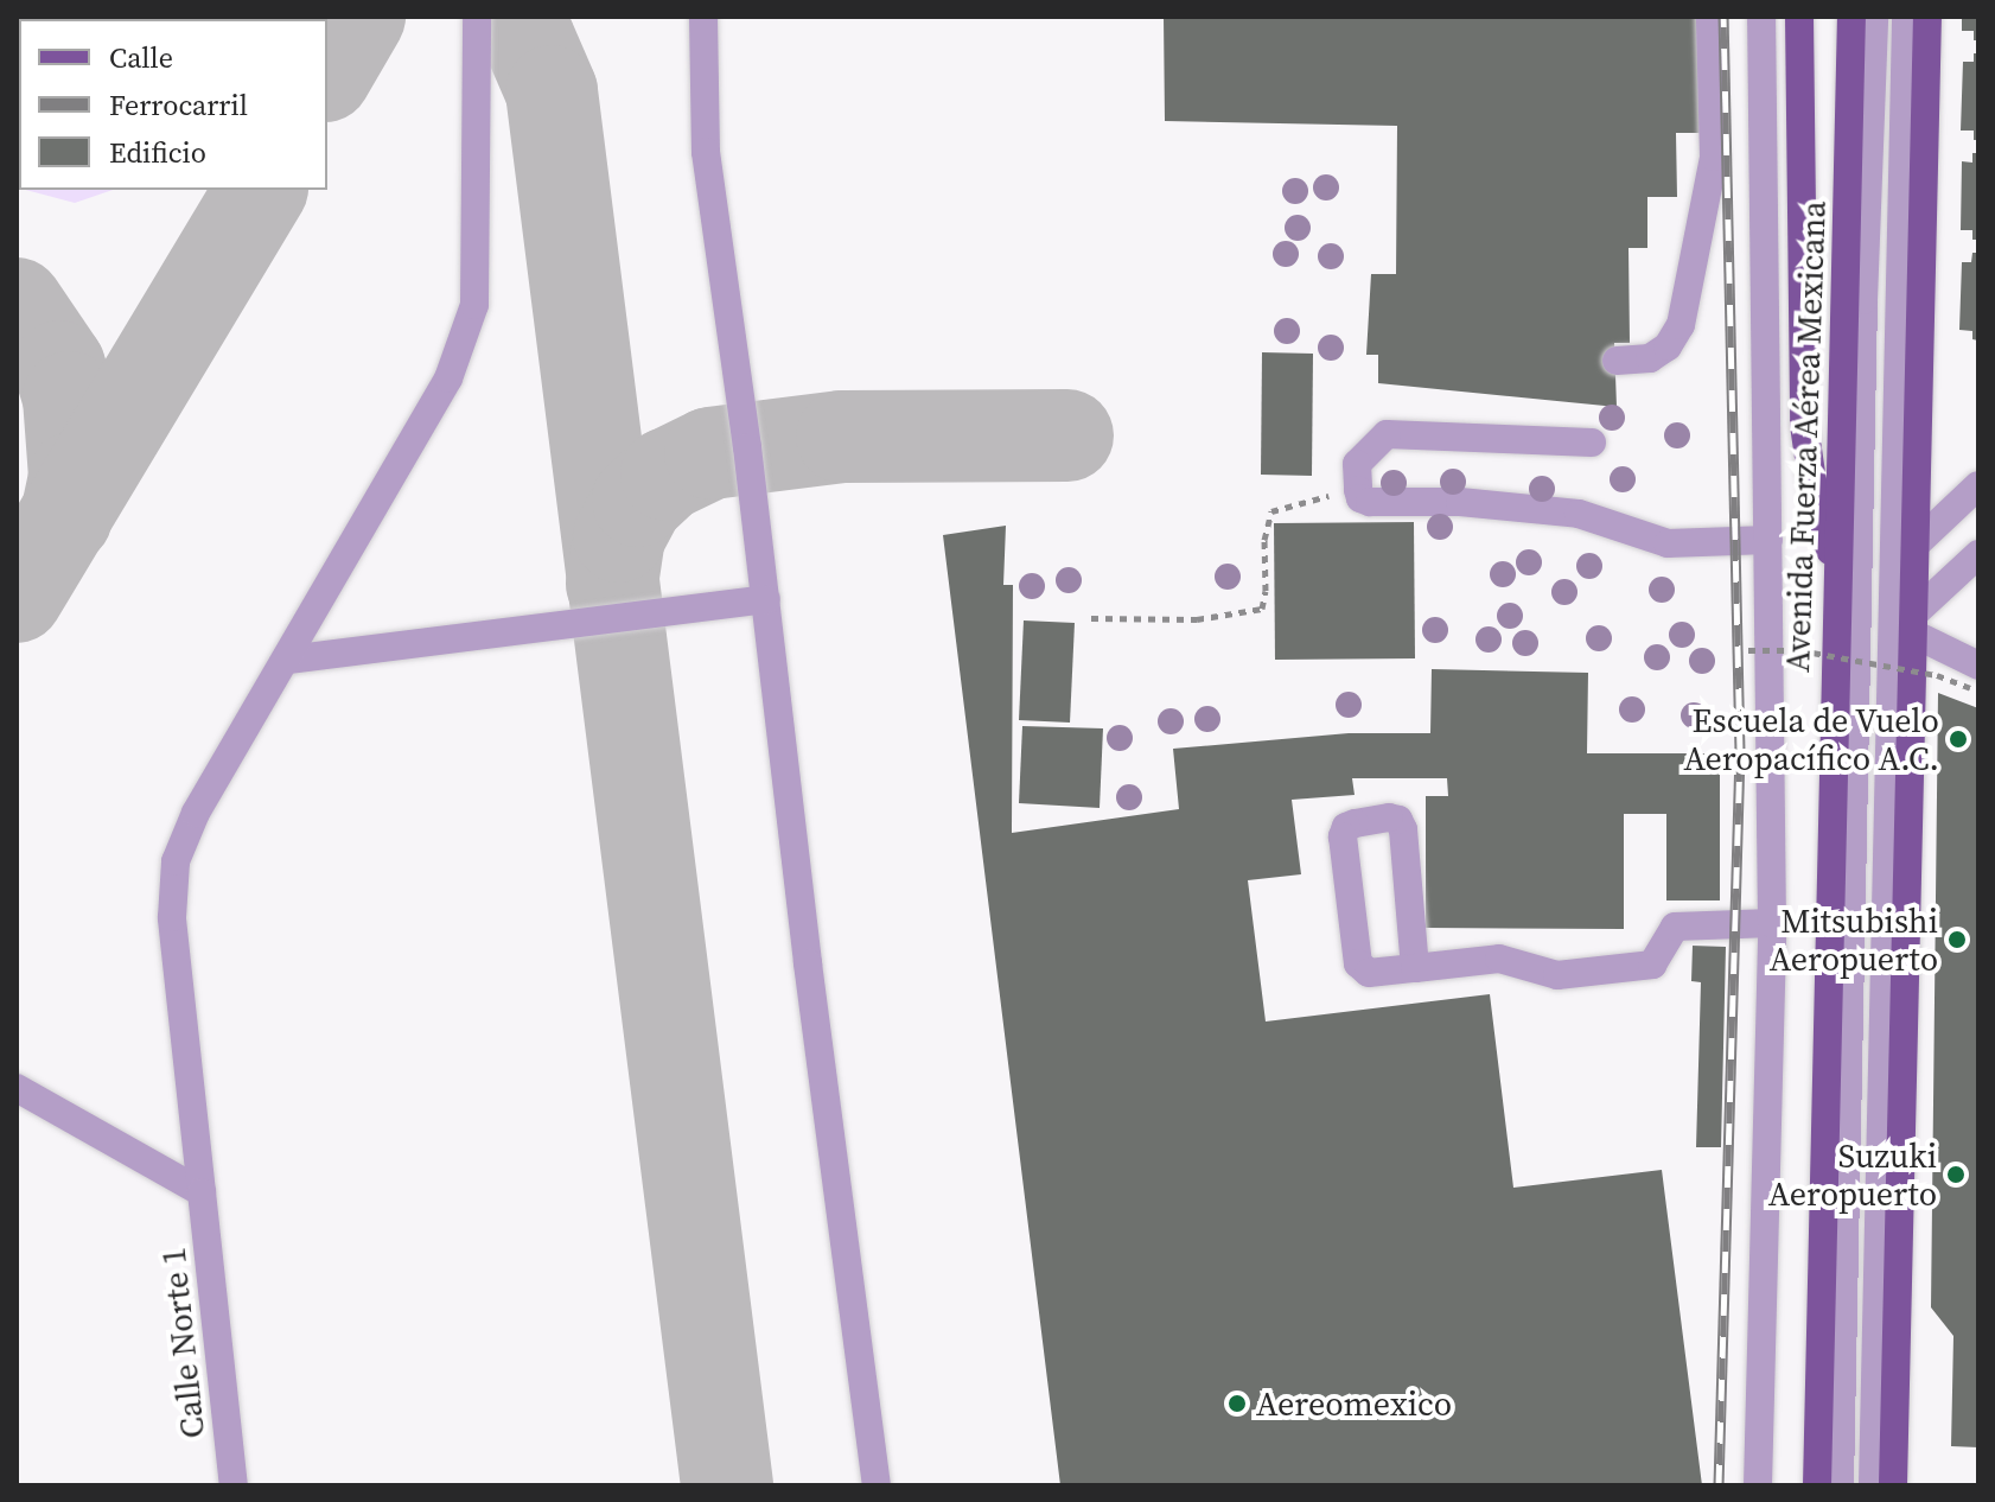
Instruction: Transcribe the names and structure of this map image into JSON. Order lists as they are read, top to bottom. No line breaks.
{"streets":{"main road":["Avenida Fuerza Aérea Mexicana"],"street":["Calle Norte 1"]},"places":["Escuela de Vuelo Aeropacífico A.C.","Mitsubishi Aeropuerto","Suzuki Aeropuerto","Aereomexico"],"legend":["Calle","Ferrocarril","Edificio"]}
